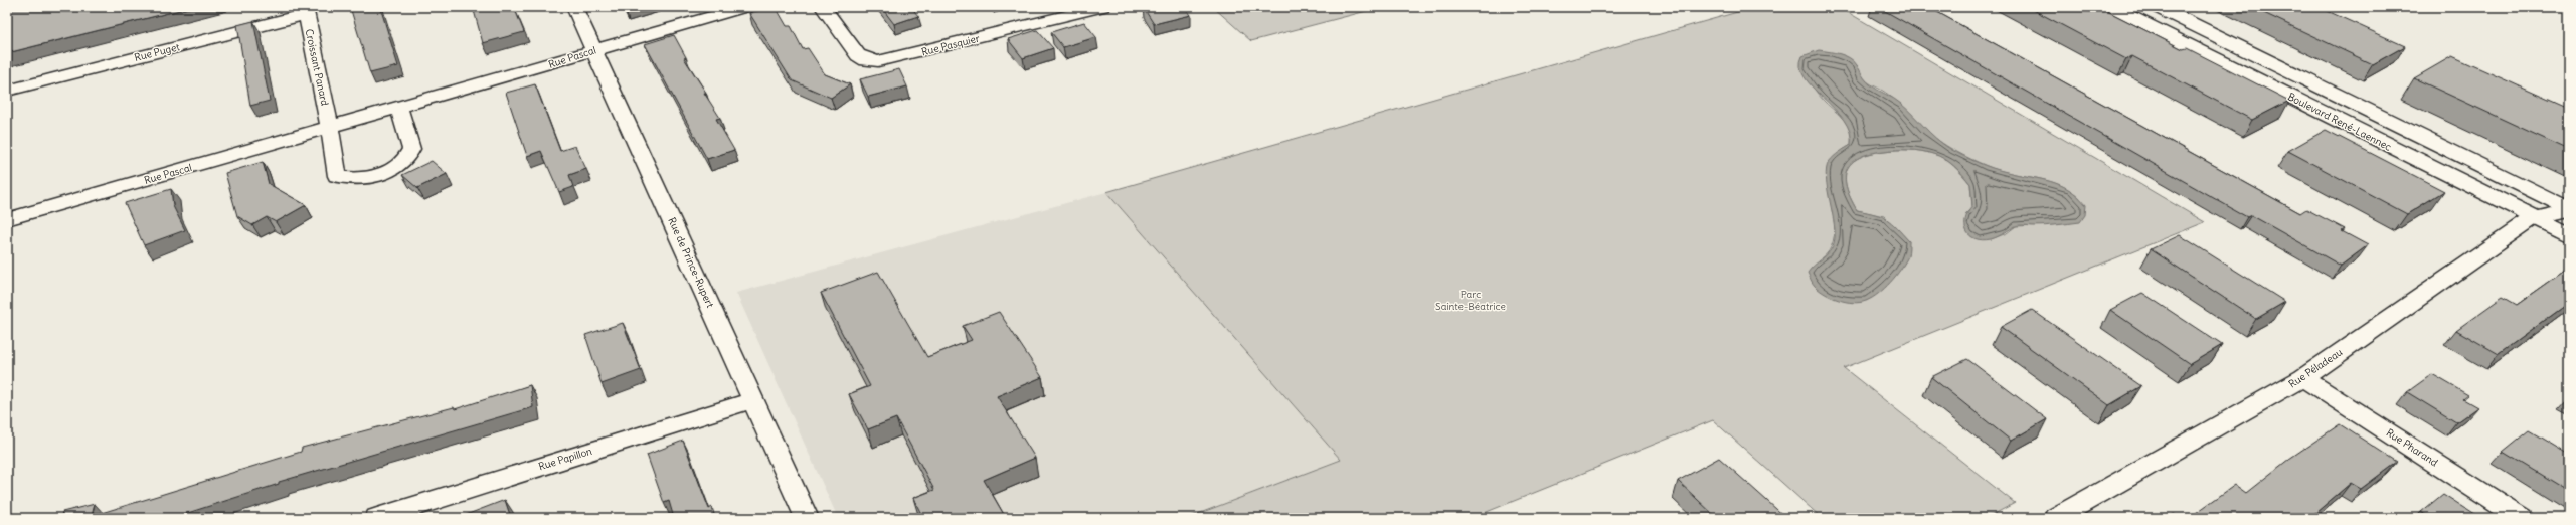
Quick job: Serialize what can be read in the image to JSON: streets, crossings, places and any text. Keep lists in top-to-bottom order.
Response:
{
  "streets": {
    "street": [
      "Rue Pasquier",
      "Rue Puget",
      "Rue Pascal",
      "Croissant Panard",
      "Boulevard René-Laennec",
      "Rue de Prince-Rupert",
      "Rue Péladeau",
      "Rue Pharand",
      "Rue Papillon"
    ]
  },
  "crossings": [
    ["Rue Puget", "Croissant Panard"],
    ["Rue Pascal", "Croissant Panard"],
    ["Rue Pascal", "Rue de Prince-Rupert"],
    ["Boulevard René-Laennec", "Rue Péladeau"],
    ["Rue de Prince-Rupert", "Rue Papillon"],
    ["Rue Péladeau", "Rue Pharand"]
  ],
  "parks": ["Parc Sainte-Béatrice"]
}
